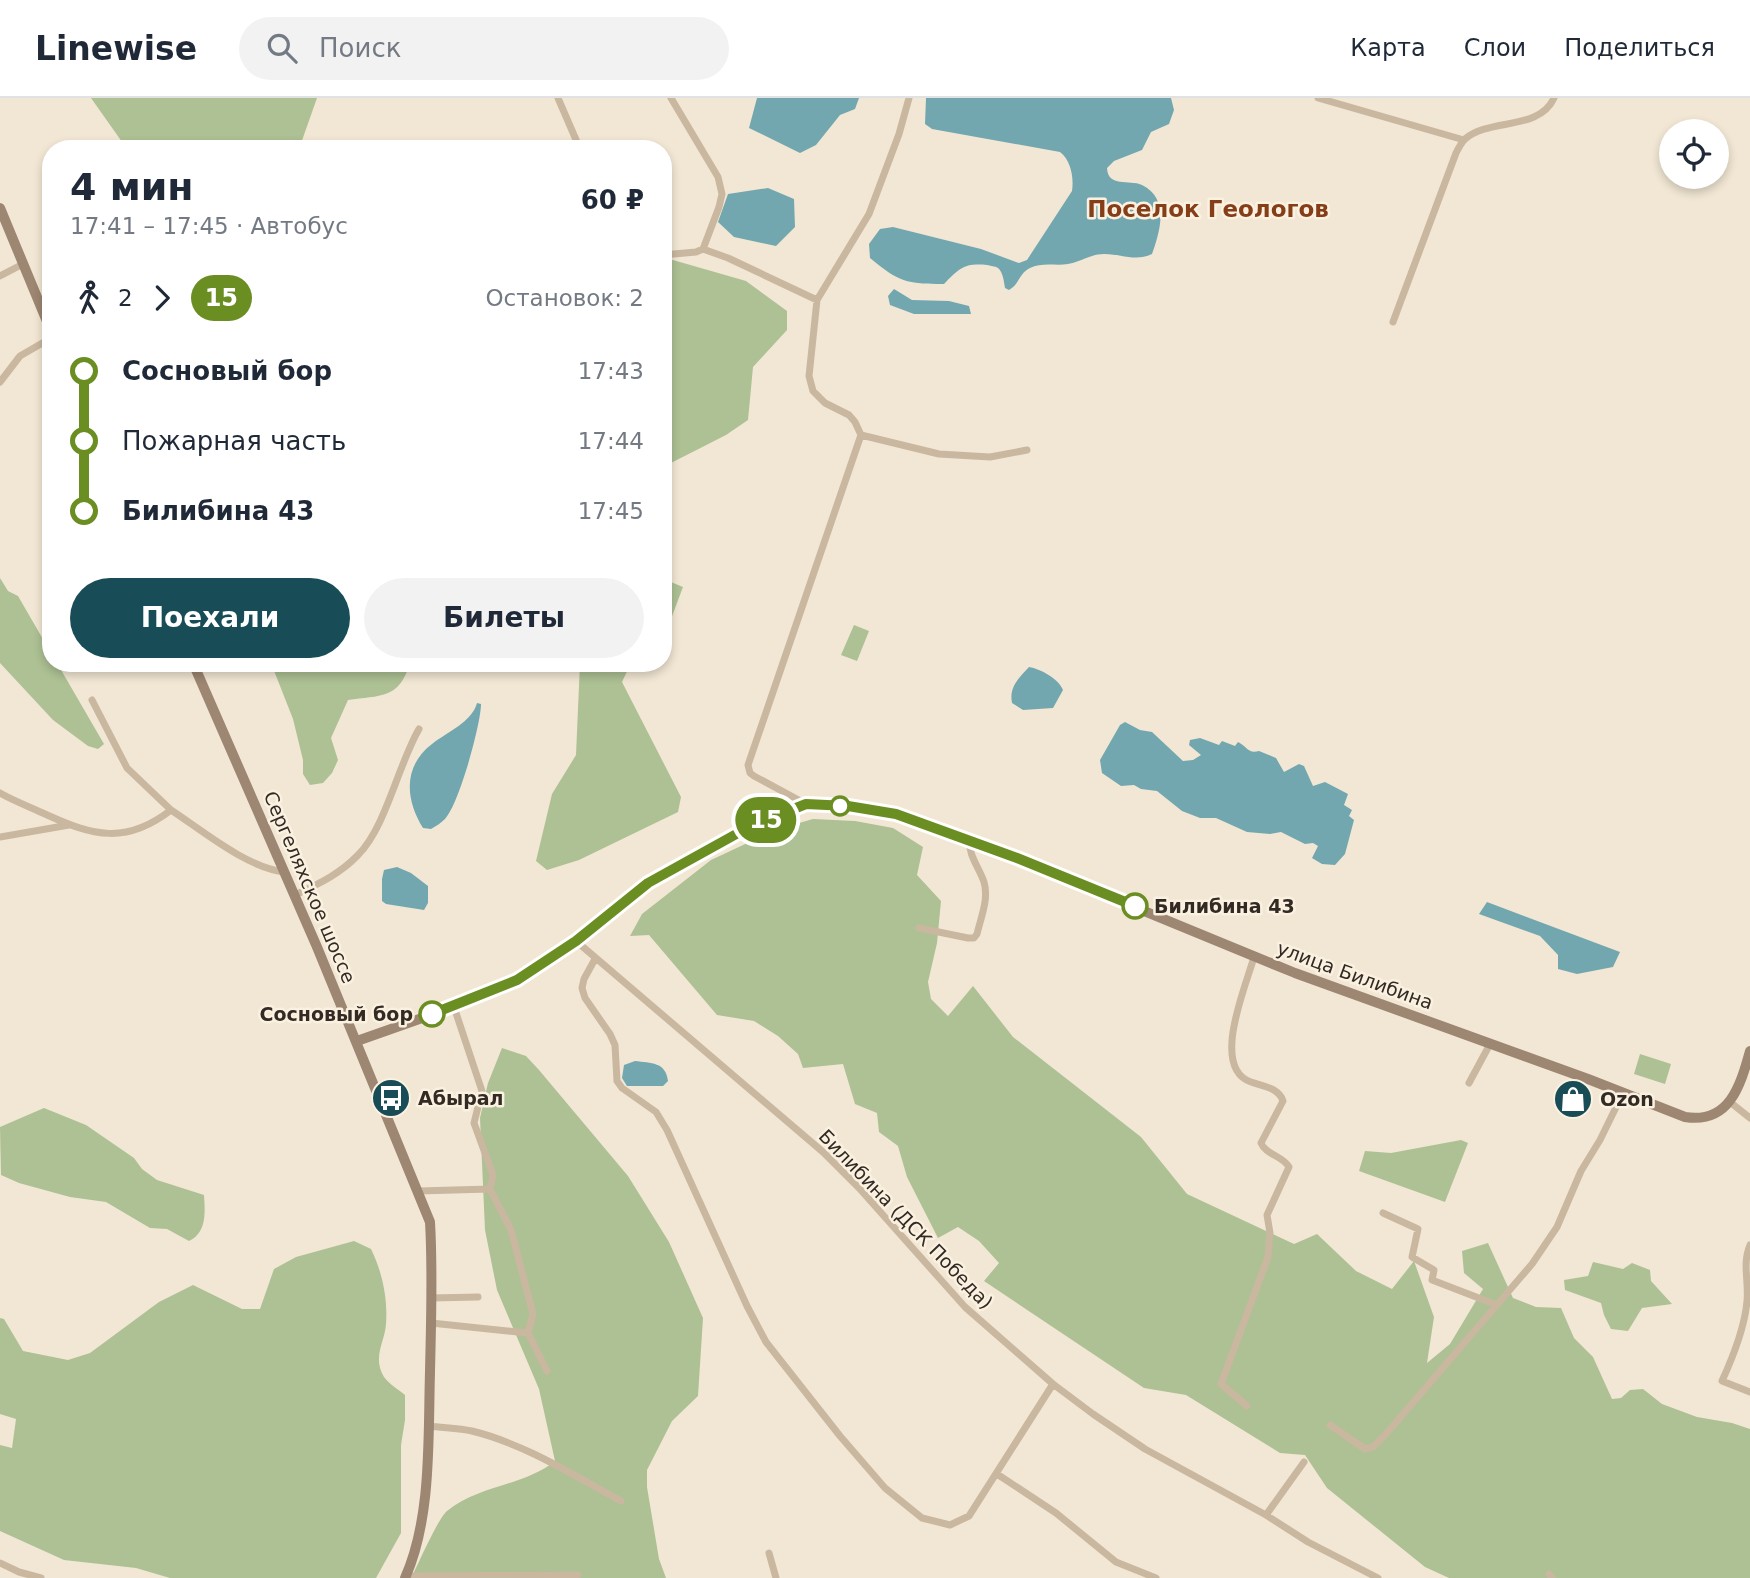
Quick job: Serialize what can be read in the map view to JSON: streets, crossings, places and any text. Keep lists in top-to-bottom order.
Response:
{
  "streets": {
    "main road": ["Сергеляхское шоссе", "улица Билибина"],
    "street": ["Билибина (ДСК Победа)"]
  },
  "crossings": [
    ["Сергеляхское шоссе", "улица Билибина"],
    ["улица Билибина", "Билибина (ДСК Победа)"]
  ],
  "districts": ["Поселок Геологов"],
  "places": {
    "other": ["Билибина 43", "Сосновый бор"],
    "bus stop": ["Абырал"],
    "shop": ["Ozon"]
  },
  "lines": ["bus line 15"],
  "page": {
    "header": "Linewise",
    "search": "Поиск",
    "nav": ["Карта", "Слои", "Поделиться"],
    "on_map": "15",
    "heading": ["4 мин", "17:41 – 17:45 · Автобус", "60 ₽"],
    "legs": ["2", "15", "Остановок: 2"],
    "list": [
      {
        "name": "Сосновый бор",
        "value": "17:43"
      },
      {
        "name": "Пожарная часть",
        "value": "17:44"
      },
      {
        "name": "Билибина 43",
        "value": "17:45"
      }
    ],
    "buttons": ["Поехали", "Билеты"]
  }
}
